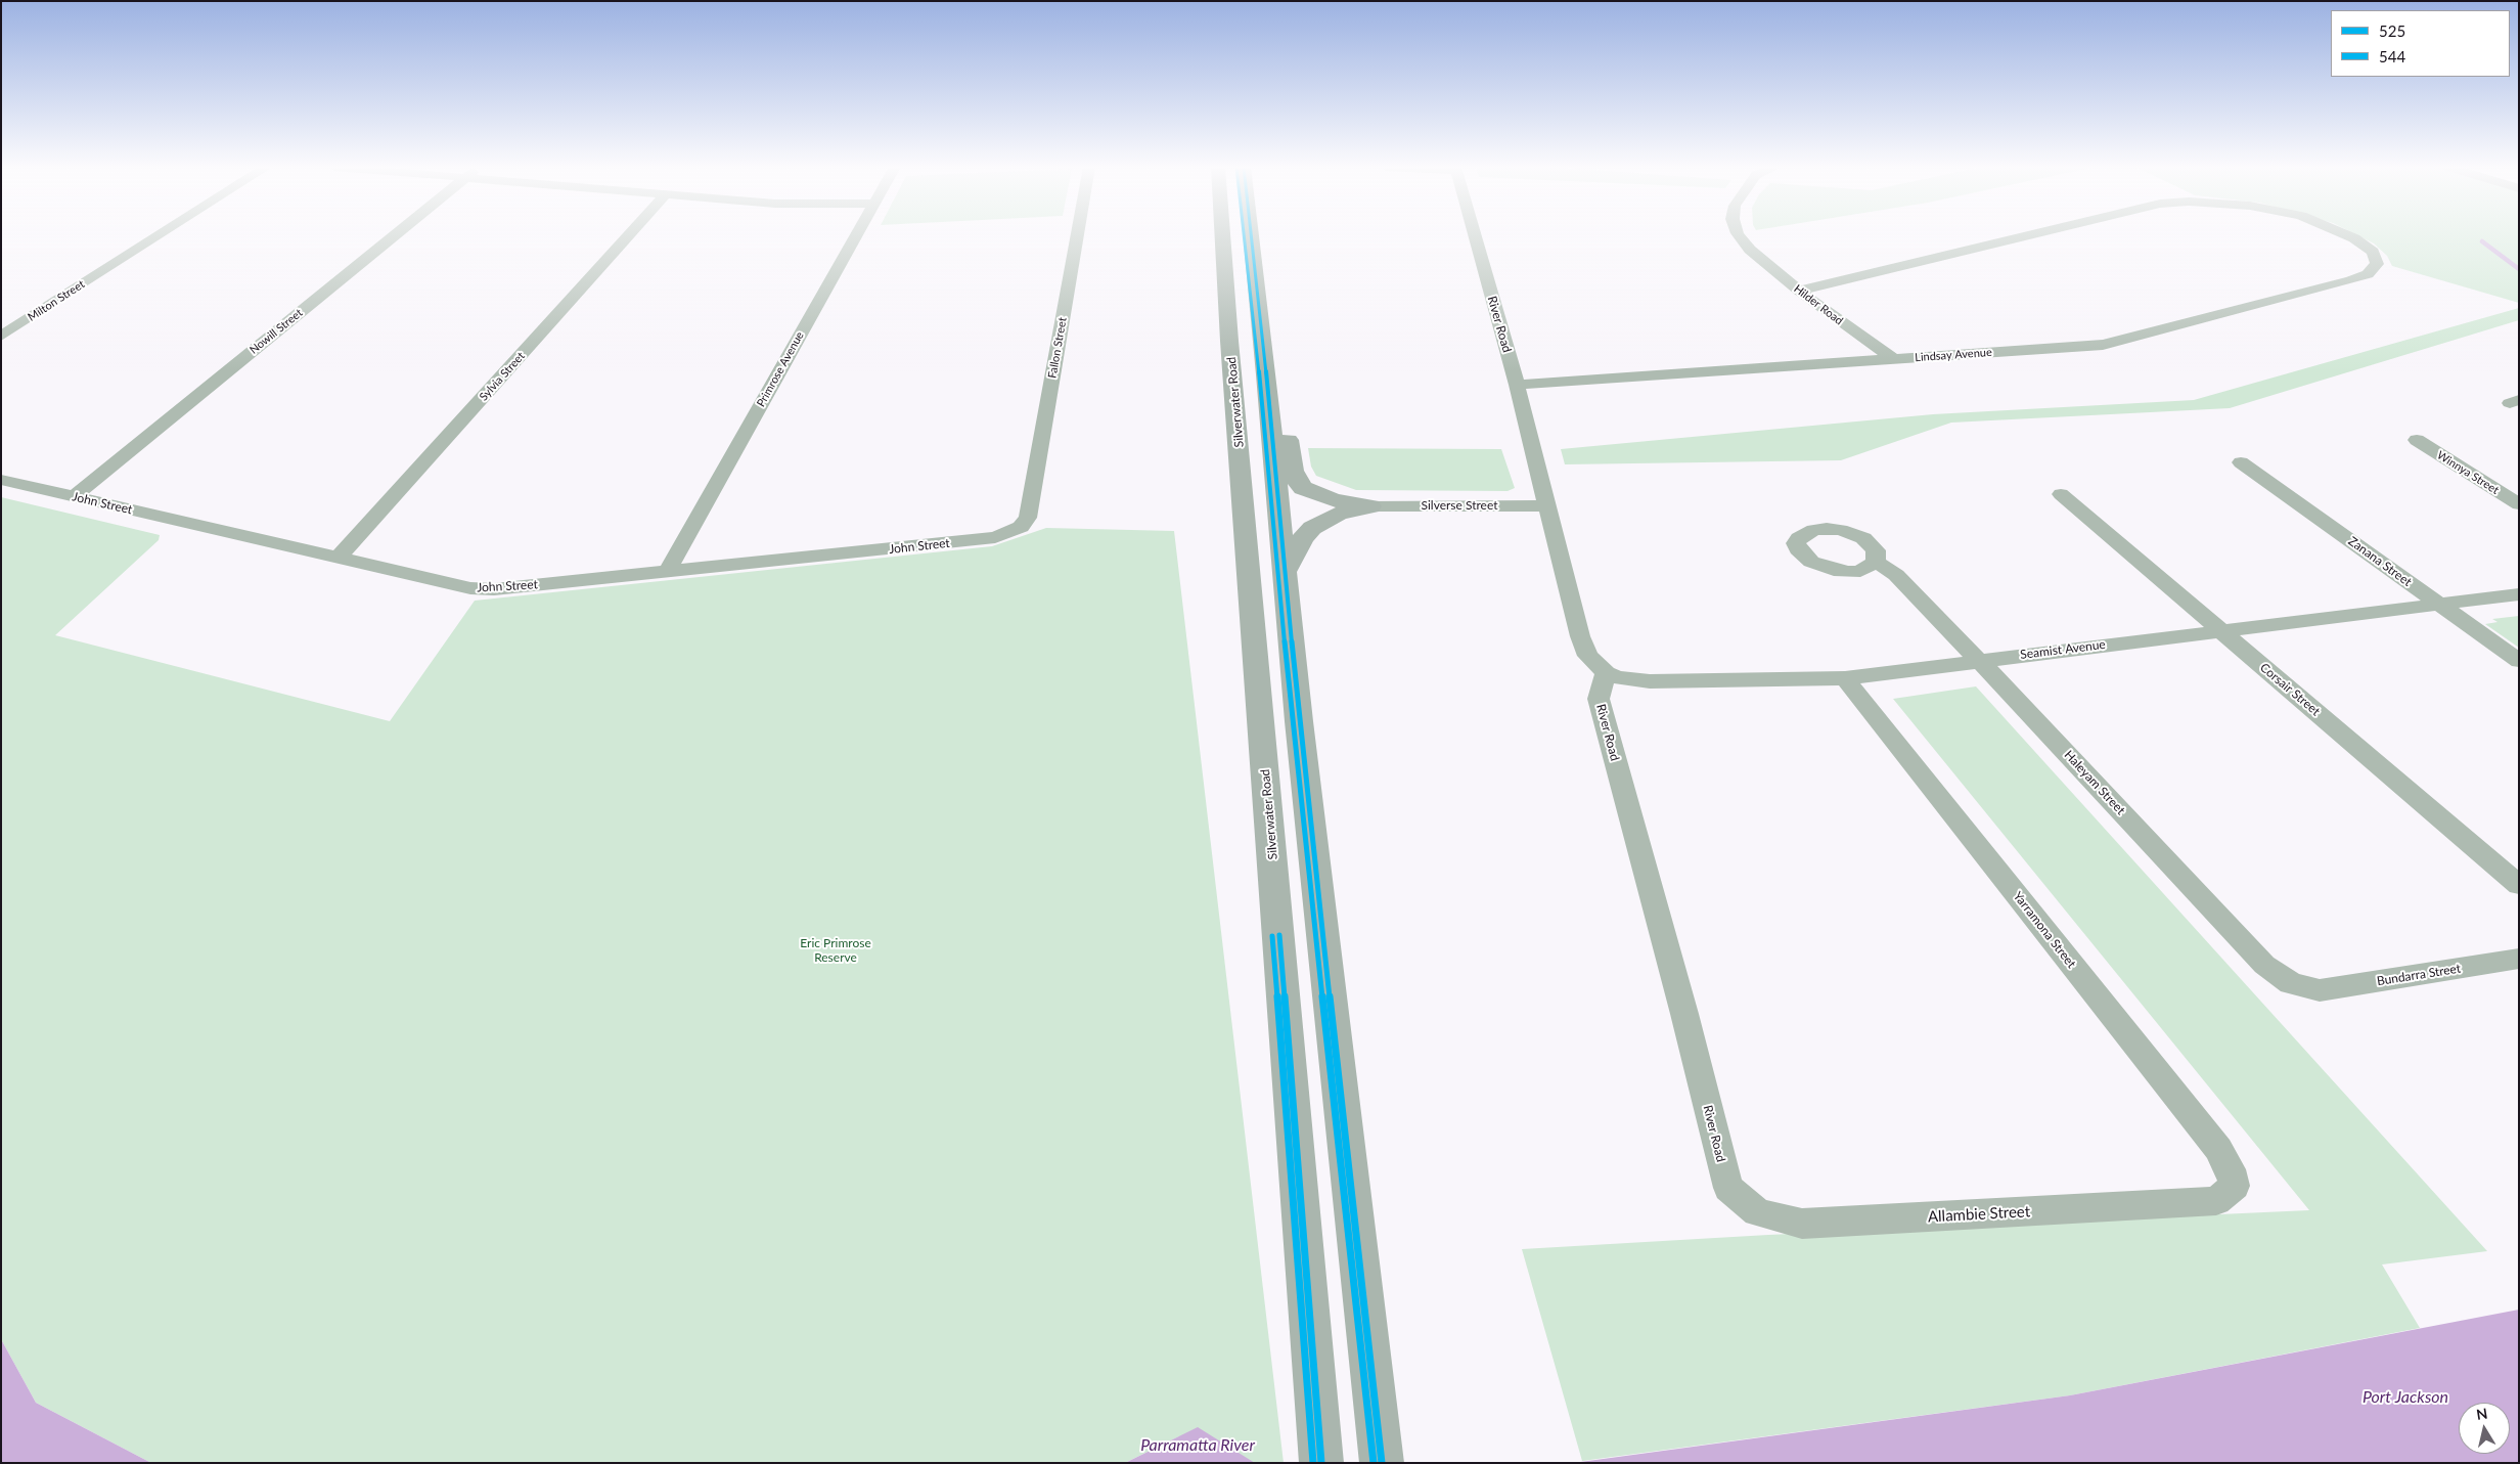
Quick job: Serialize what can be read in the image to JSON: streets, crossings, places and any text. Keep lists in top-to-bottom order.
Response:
{
  "streets": {
    "highway": ["Silverwater Road"],
    "street": [
      "Milton Street",
      "Hilder Road",
      "River Road",
      "Nowill Street",
      "Fallon Street",
      "Lindsay Avenue",
      "Primrose Avenue",
      "Sylvia Street",
      "Winnya Street",
      "John Street",
      "Silverse Street",
      "Zanana Street",
      "Seamist Avenue",
      "Corsair Street",
      "Haleyam Street",
      "Yarramona Street",
      "Bundarra Street",
      "Allambie Street"
    ]
  },
  "crossings": [
    ["Hilder Road", "Lindsay Avenue"],
    ["River Road", "Lindsay Avenue"],
    ["River Road", "Silverse Street"],
    ["River Road", "Seamist Avenue"],
    ["River Road", "Allambie Street"],
    ["Nowill Street", "John Street"],
    ["Fallon Street", "John Street"],
    ["Primrose Avenue", "John Street"],
    ["Sylvia Street", "John Street"],
    ["Zanana Street", "Seamist Avenue"],
    ["Seamist Avenue", "Corsair Street"],
    ["Seamist Avenue", "Haleyam Street"],
    ["Seamist Avenue", "Yarramona Street"],
    ["Haleyam Street", "Bundarra Street"],
    ["Yarramona Street", "Allambie Street"]
  ],
  "water": ["Port Jackson", "Parramatta River"],
  "parks": ["Eric Primrose Reserve"],
  "lines": ["transit line 525", "transit line 544"],
  "legend": ["525", "544"],
  "north": "top"
}
